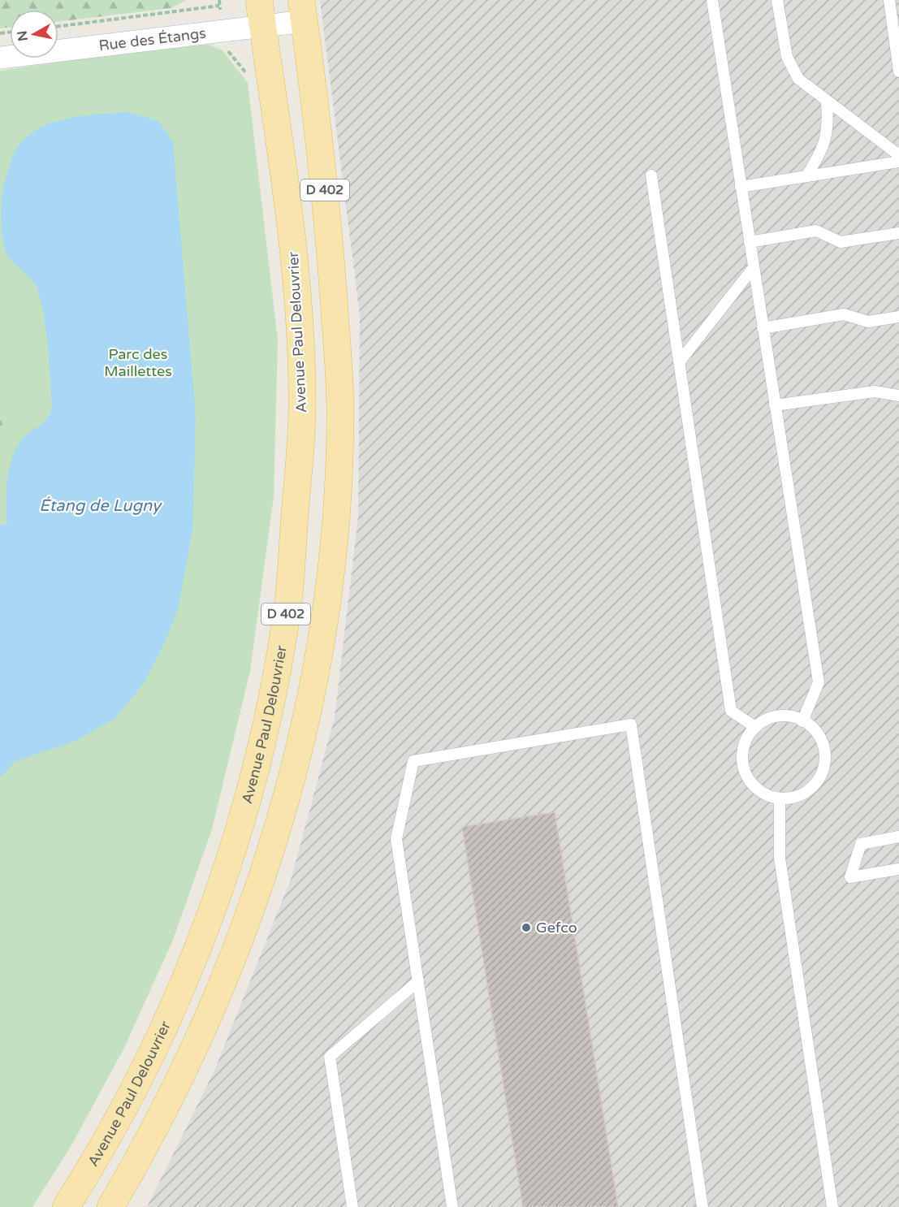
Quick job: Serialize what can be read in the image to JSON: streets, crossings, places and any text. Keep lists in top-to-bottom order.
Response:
{
  "streets": {
    "main road": ["D 402", "Avenue Paul Delouvrier"],
    "street": ["Rue des Étangs"]
  },
  "crossings": [
    ["Rue des Étangs", "D 402"],
    ["Rue des Étangs", "Avenue Paul Delouvrier"]
  ],
  "water": ["Étang de Lugny"],
  "parks": ["Parc des Maillettes"],
  "places": ["Gefco"],
  "north": "left"
}
